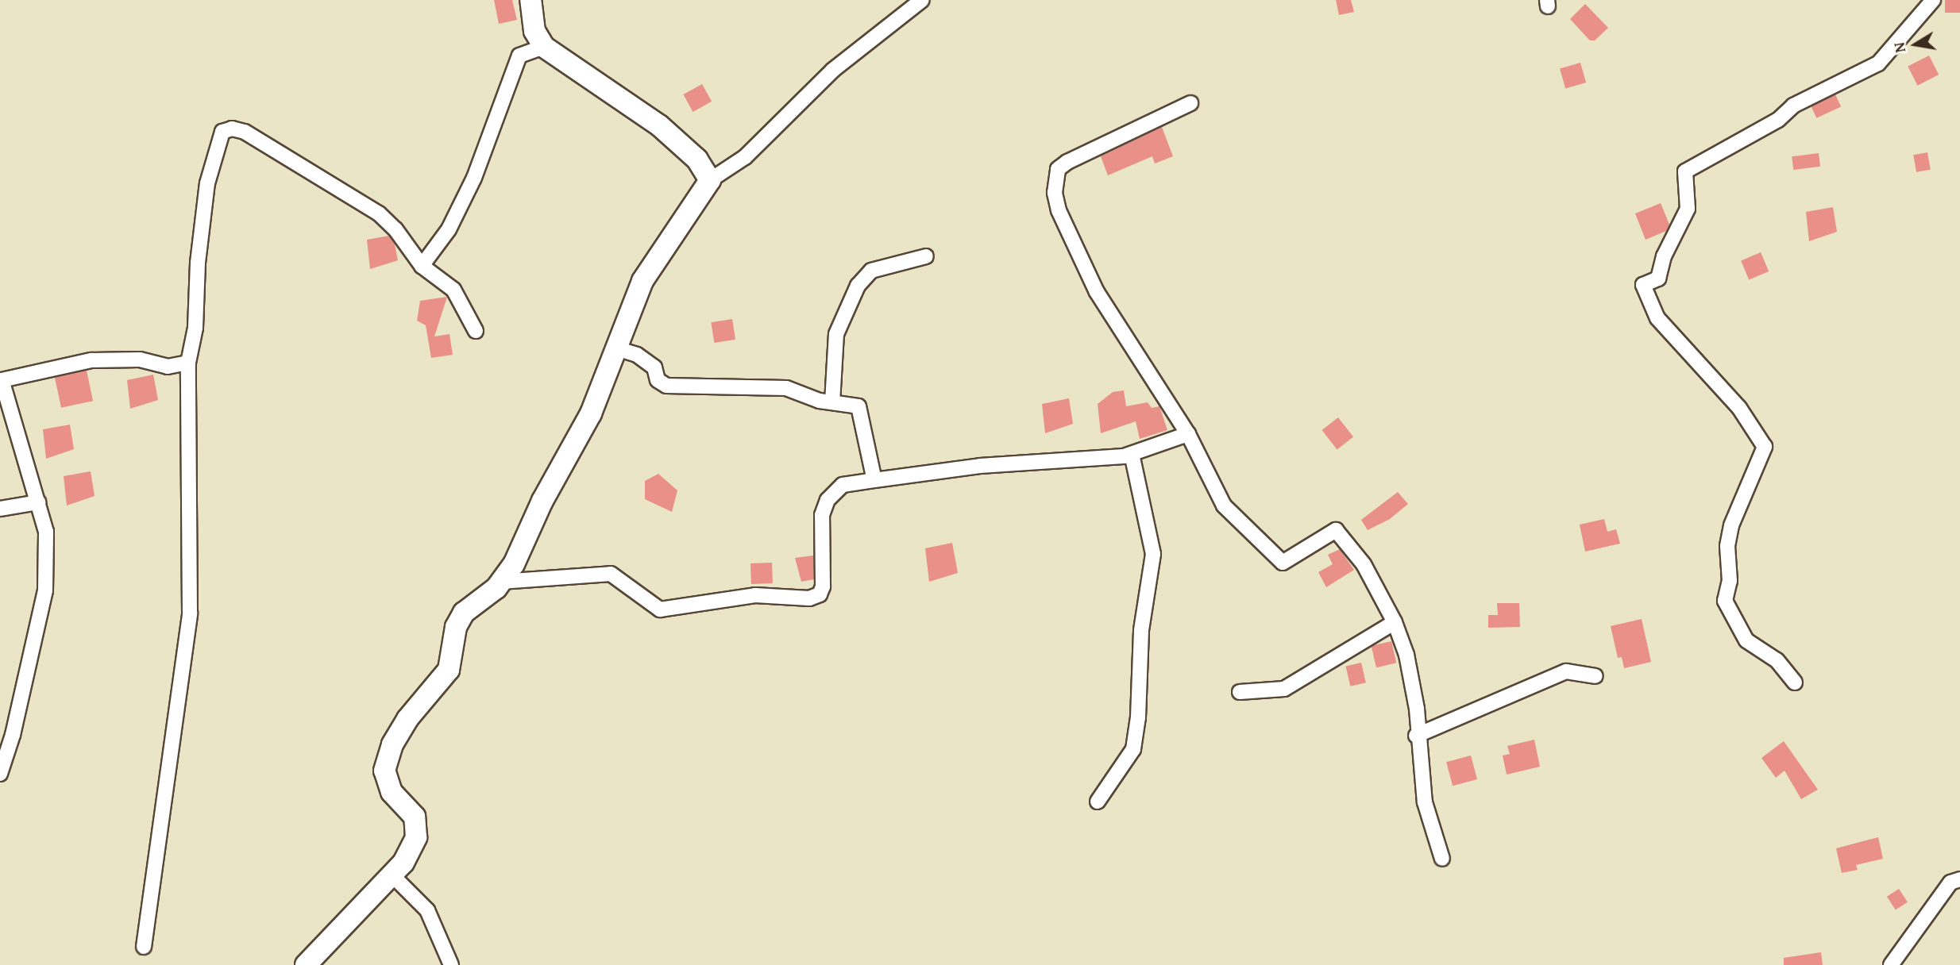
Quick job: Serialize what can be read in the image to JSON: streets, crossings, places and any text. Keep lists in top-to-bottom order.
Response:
{
  "north": "left"
}
